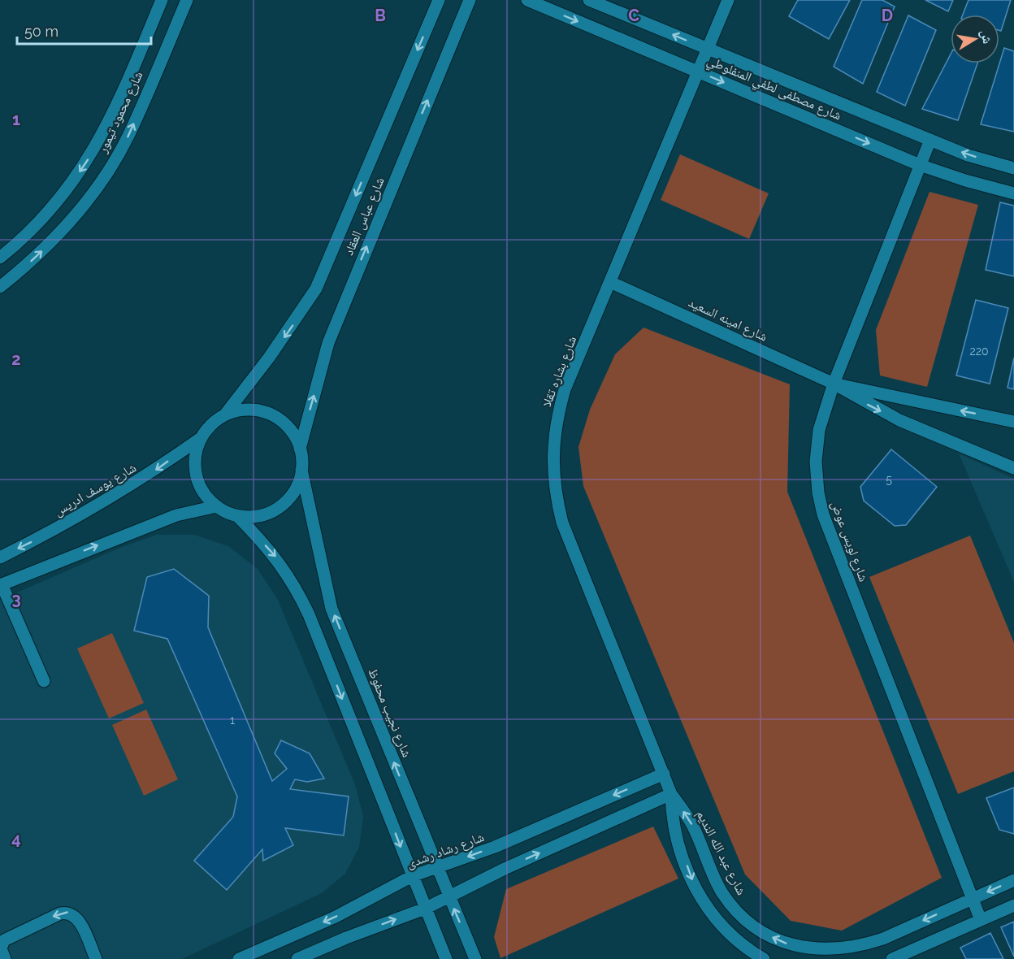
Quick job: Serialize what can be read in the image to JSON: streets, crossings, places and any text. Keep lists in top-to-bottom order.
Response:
{
  "streets": {
    "street": [
      "شارع مصطفى لطفي المنفلوطي",
      "شارع محمود تيمور",
      "شارع عباس العقاد",
      "شارع امينه السعيد",
      "شارع بشاره تقلا",
      "شارع يوسف ادريس",
      "شارع لويس عوض",
      "شارع نجيب محفوظ",
      "شارع رشاد رشدى",
      "شارع عبد الله النديم"
    ]
  },
  "crossings": [
    ["شارع مصطفى لطفي المنفلوطي", "شارع بشاره تقلا"],
    ["شارع مصطفى لطفي المنفلوطي", "شارع لويس عوض"],
    ["شارع عباس العقاد", "شارع يوسف ادريس"],
    ["شارع عباس العقاد", "شارع نجيب محفوظ"],
    ["شارع امينه السعيد", "شارع بشاره تقلا"],
    ["شارع امينه السعيد", "شارع لويس عوض"],
    ["شارع بشاره تقلا", "شارع رشاد رشدى"],
    ["شارع بشاره تقلا", "شارع عبد الله النديم"],
    ["شارع يوسف ادريس", "شارع نجيب محفوظ"],
    ["شارع لويس عوض", "شارع عبد الله النديم"],
    ["شارع نجيب محفوظ", "شارع رشاد رشدى"]
  ],
  "one_way": ["شارع عبد الله النديم"],
  "house_numbers": ["220", "5", "1"],
  "scale_bar": "50 m",
  "north": "right",
  "grid": {
    "columns": ["B", "C", "D"],
    "rows": [
      "1",
      "2",
      "3",
      "4"
    ]
  }
}
